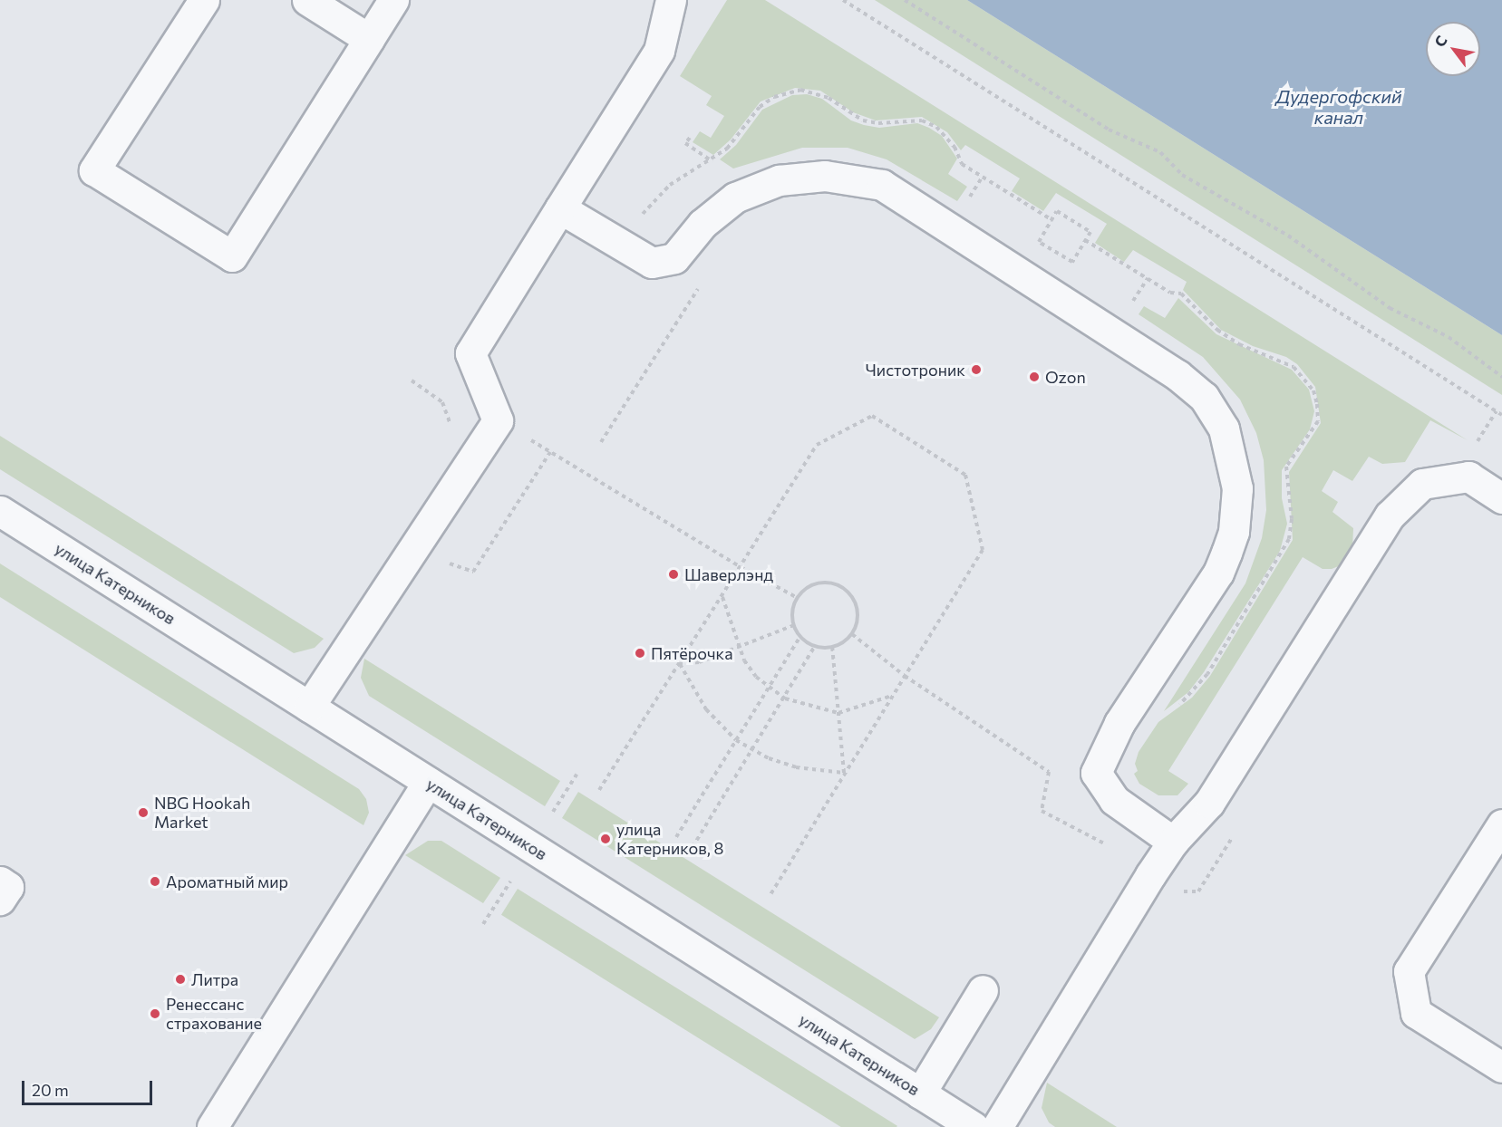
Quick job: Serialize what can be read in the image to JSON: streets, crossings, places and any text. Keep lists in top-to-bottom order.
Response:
{
  "streets": {
    "street": ["улица Катерников"]
  },
  "water": ["Дудергофский канал"],
  "places": [
    "Чистотроник",
    "Ozon",
    "Шаверлэнд",
    "Пятёрочка",
    "NBG Hookah Market",
    "улица Катерников, 8",
    "Ароматный мир",
    "Литра",
    "Ренессанс страхование"
  ],
  "scale_bar": "20 m",
  "north": "top left"
}
